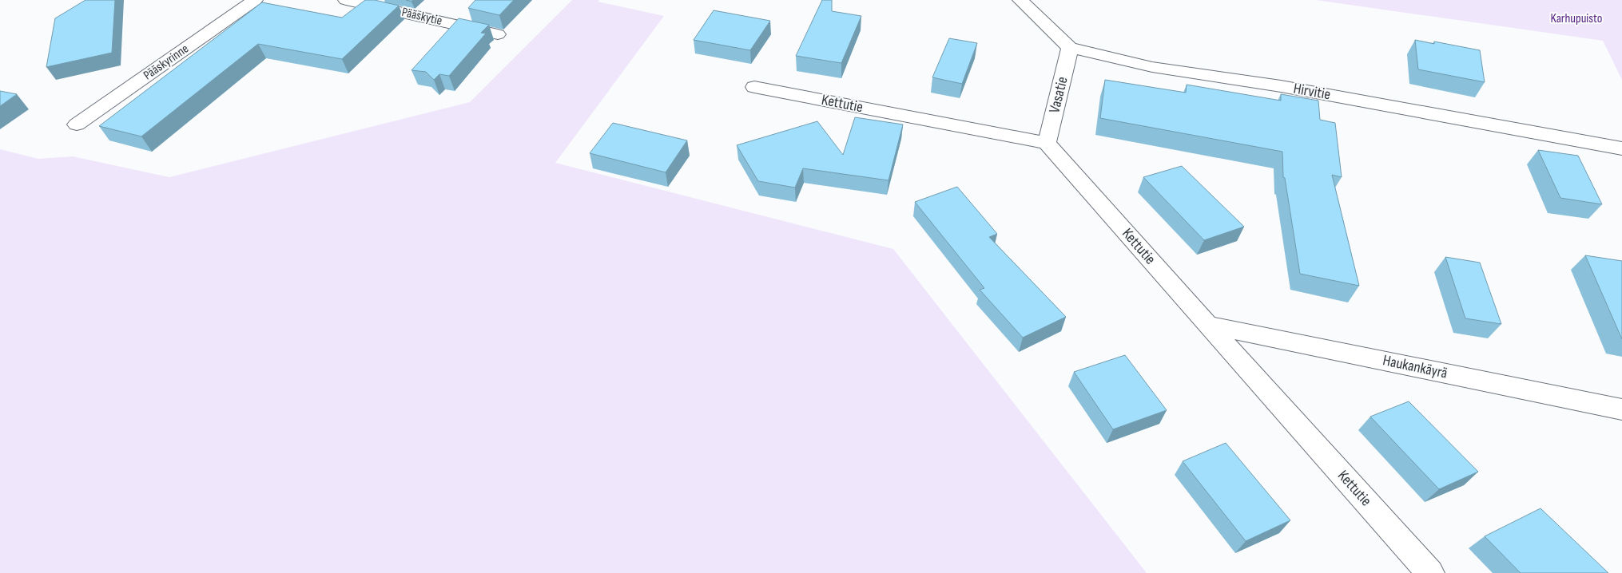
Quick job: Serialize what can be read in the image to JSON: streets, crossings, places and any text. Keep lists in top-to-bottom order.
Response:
{
  "streets": {
    "street": [
      "Pääskytie",
      "Pääskyrinne",
      "Hirvitie",
      "Vasatie",
      "Kettutie",
      "Haukankäyrä"
    ]
  },
  "crossings": [
    ["Hirvitie", "Vasatie"],
    ["Vasatie", "Kettutie"],
    ["Kettutie", "Haukankäyrä"]
  ],
  "parks": ["Karhupuisto"]
}
